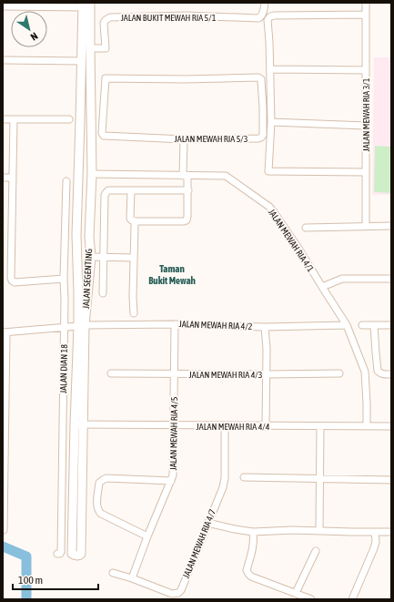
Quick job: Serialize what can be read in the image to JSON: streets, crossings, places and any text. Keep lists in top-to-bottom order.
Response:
{
  "streets": {
    "street": [
      "JALAN BUKIT MEWAH RIA 5/1",
      "JALAN MEWAH RIA 3/1",
      "JALAN MEWAH RIA 5/3",
      "JALAN MEWAH RIA 4/1",
      "JALAN SEGENTING",
      "JALAN MEWAH RIA 4/2",
      "JALAN DIAN 18",
      "JALAN MEWAH RIA 4/3",
      "JALAN MEWAH RIA 4/4",
      "JALAN MEWAH RIA 4/5",
      "JALAN MEWAH RIA 4/7"
    ]
  },
  "crossings": [
    ["JALAN BUKIT MEWAH RIA 5/1", "JALAN SEGENTING"],
    ["JALAN MEWAH RIA 4/1", "JALAN SEGENTING"],
    ["JALAN MEWAH RIA 4/1", "JALAN MEWAH RIA 4/2"],
    ["JALAN MEWAH RIA 4/1", "JALAN MEWAH RIA 4/4"],
    ["JALAN SEGENTING", "JALAN MEWAH RIA 4/2"],
    ["JALAN SEGENTING", "JALAN MEWAH RIA 4/4"],
    ["JALAN MEWAH RIA 4/2", "JALAN DIAN 18"],
    ["JALAN MEWAH RIA 4/2", "JALAN MEWAH RIA 4/5"],
    ["JALAN MEWAH RIA 4/3", "JALAN MEWAH RIA 4/5"],
    ["JALAN MEWAH RIA 4/4", "JALAN MEWAH RIA 4/5"],
    ["JALAN MEWAH RIA 4/4", "JALAN MEWAH RIA 4/7"],
    ["JALAN MEWAH RIA 4/5", "JALAN MEWAH RIA 4/7"]
  ],
  "districts": ["Taman Bukit Mewah"],
  "scale_bar": "100 m",
  "north": "bottom right"
}
